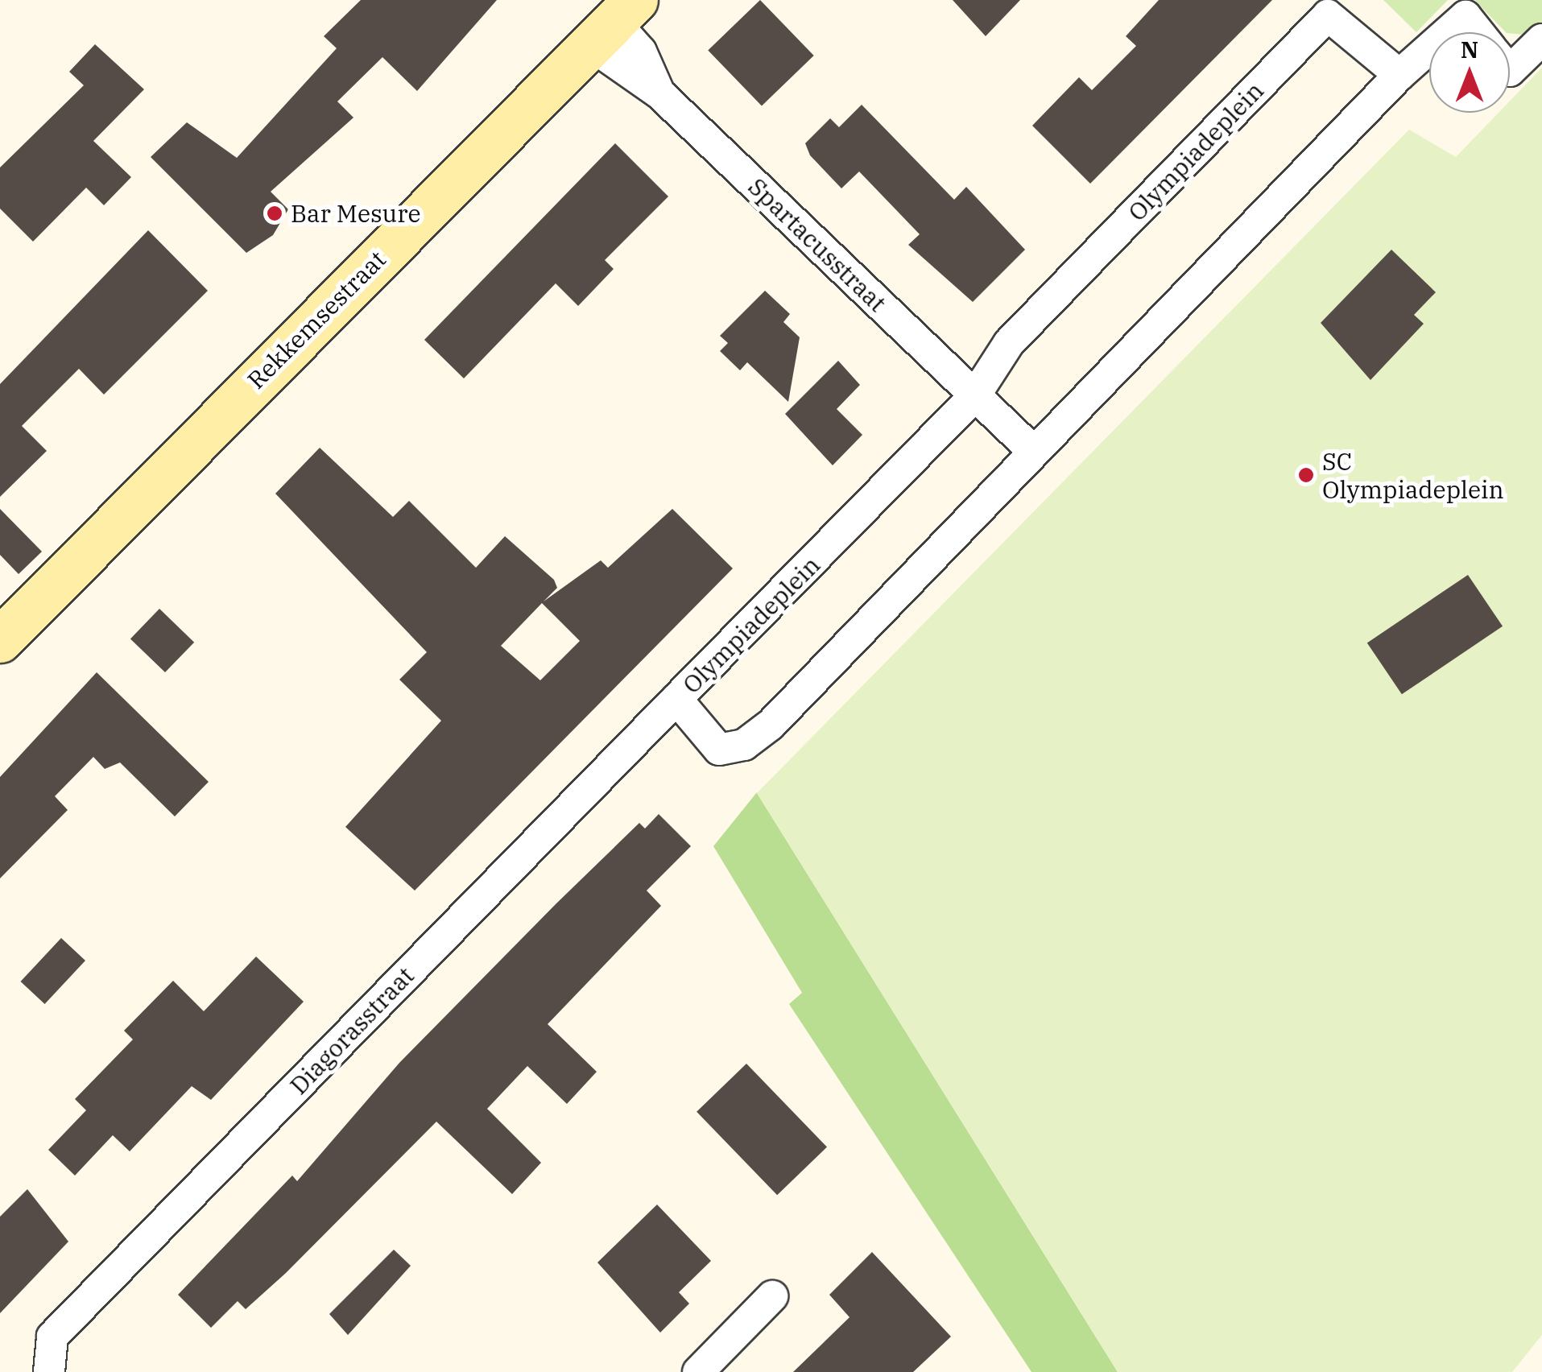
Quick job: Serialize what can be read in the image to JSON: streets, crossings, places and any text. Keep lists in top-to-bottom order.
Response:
{
  "streets": {
    "street": [
      "Olympiadeplein",
      "Spartacusstraat",
      "Rekkemsestraat",
      "Diagorasstraat"
    ]
  },
  "crossings": [
    ["Olympiadeplein", "Spartacusstraat"],
    ["Olympiadeplein", "Diagorasstraat"],
    ["Spartacusstraat", "Rekkemsestraat"]
  ],
  "places": ["Bar Mesure", "SC Olympiadeplein"],
  "north": "top"
}
